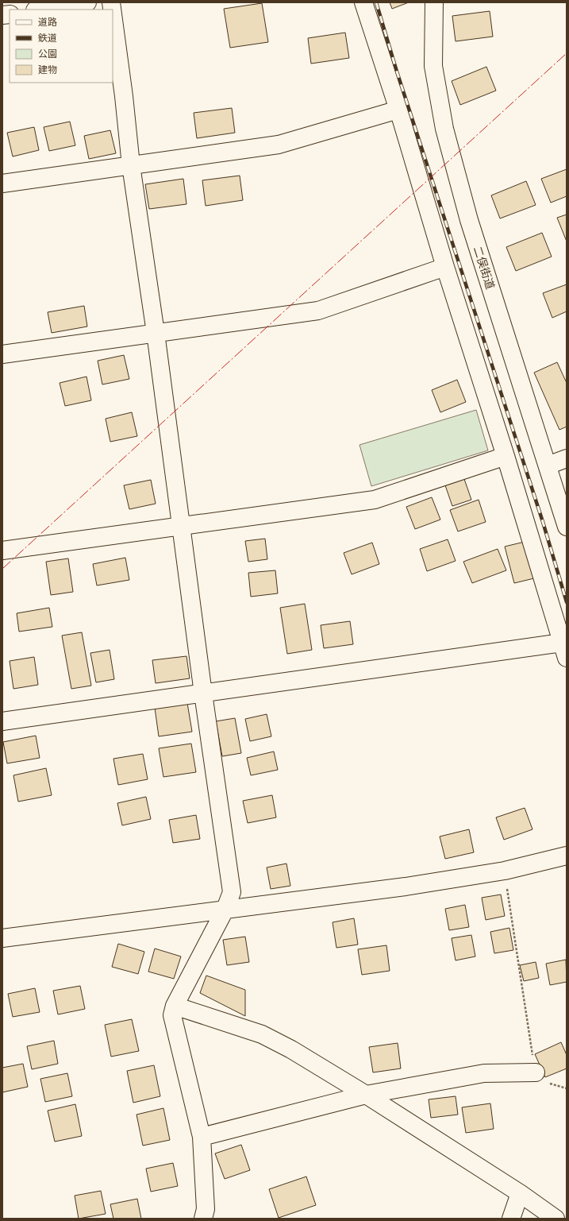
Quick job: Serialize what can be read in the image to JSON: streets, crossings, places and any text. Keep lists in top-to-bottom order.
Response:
{
  "streets": {
    "street": ["二俣街道"]
  },
  "legend": [
    "道路",
    "鉄道",
    "公園",
    "建物"
  ]
}
